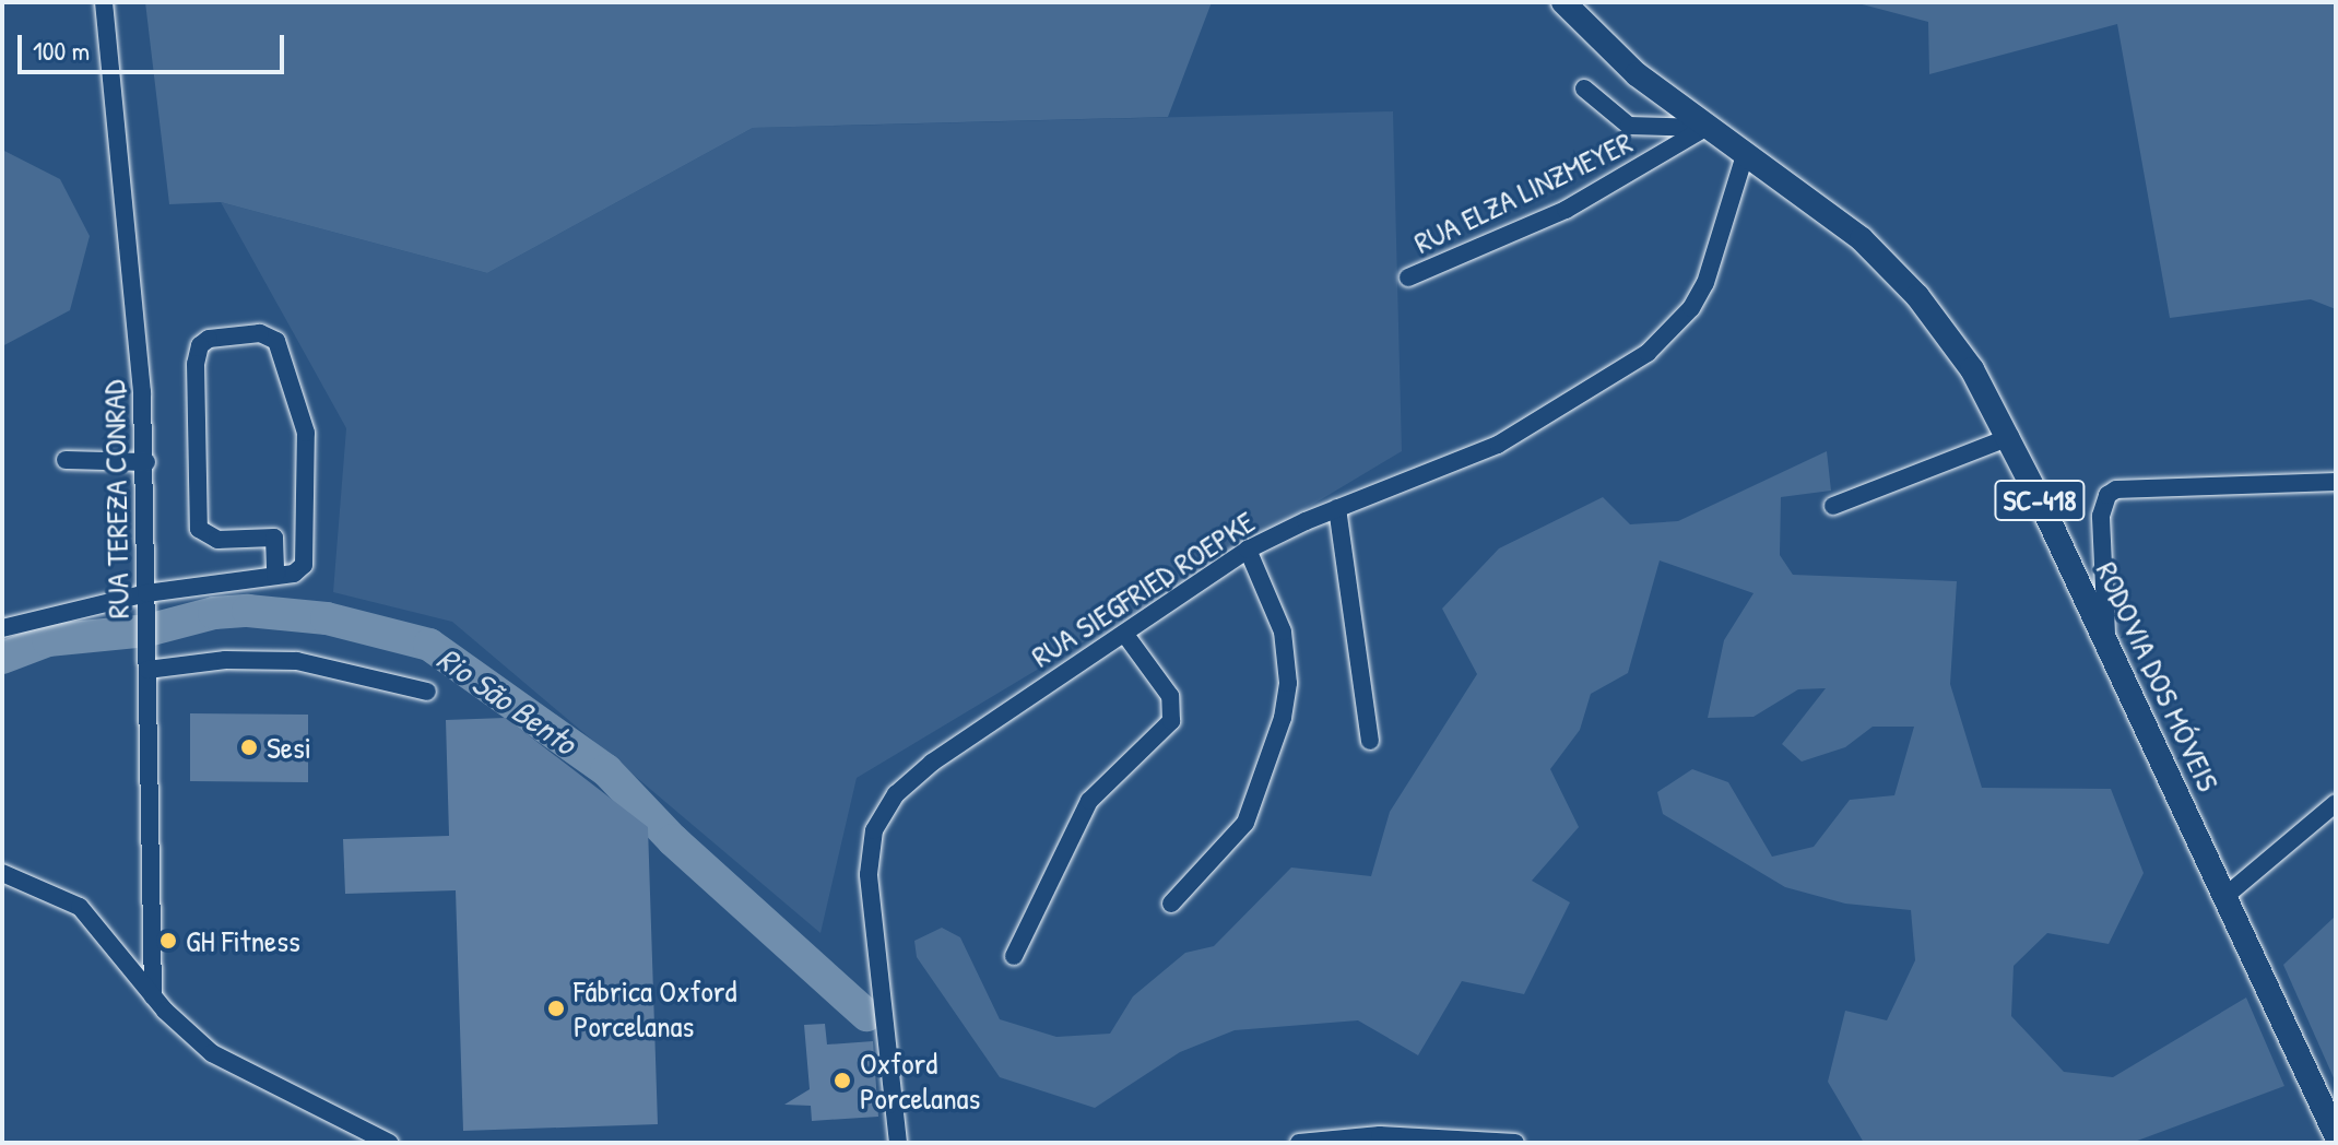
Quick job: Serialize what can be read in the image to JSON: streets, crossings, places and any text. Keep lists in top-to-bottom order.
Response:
{
  "streets": {
    "main road": ["SC-418", "RODOVIA DOS MÓVEIS"],
    "street": ["RUA ELZA LINZMEYER", "RUA TEREZA CONRAD", "RUA SIEGFRIED ROEPKE"]
  },
  "crossings": [
    ["RUA ELZA LINZMEYER", "RODOVIA DOS MÓVEIS"],
    ["RUA SIEGFRIED ROEPKE", "RODOVIA DOS MÓVEIS"]
  ],
  "water": ["Rio São Bento"],
  "places": [
    "Sesi",
    "GH Fitness",
    "Fábrica Oxford Porcelanas",
    "Oxford Porcelanas"
  ],
  "scale_bar": "100 m"
}
